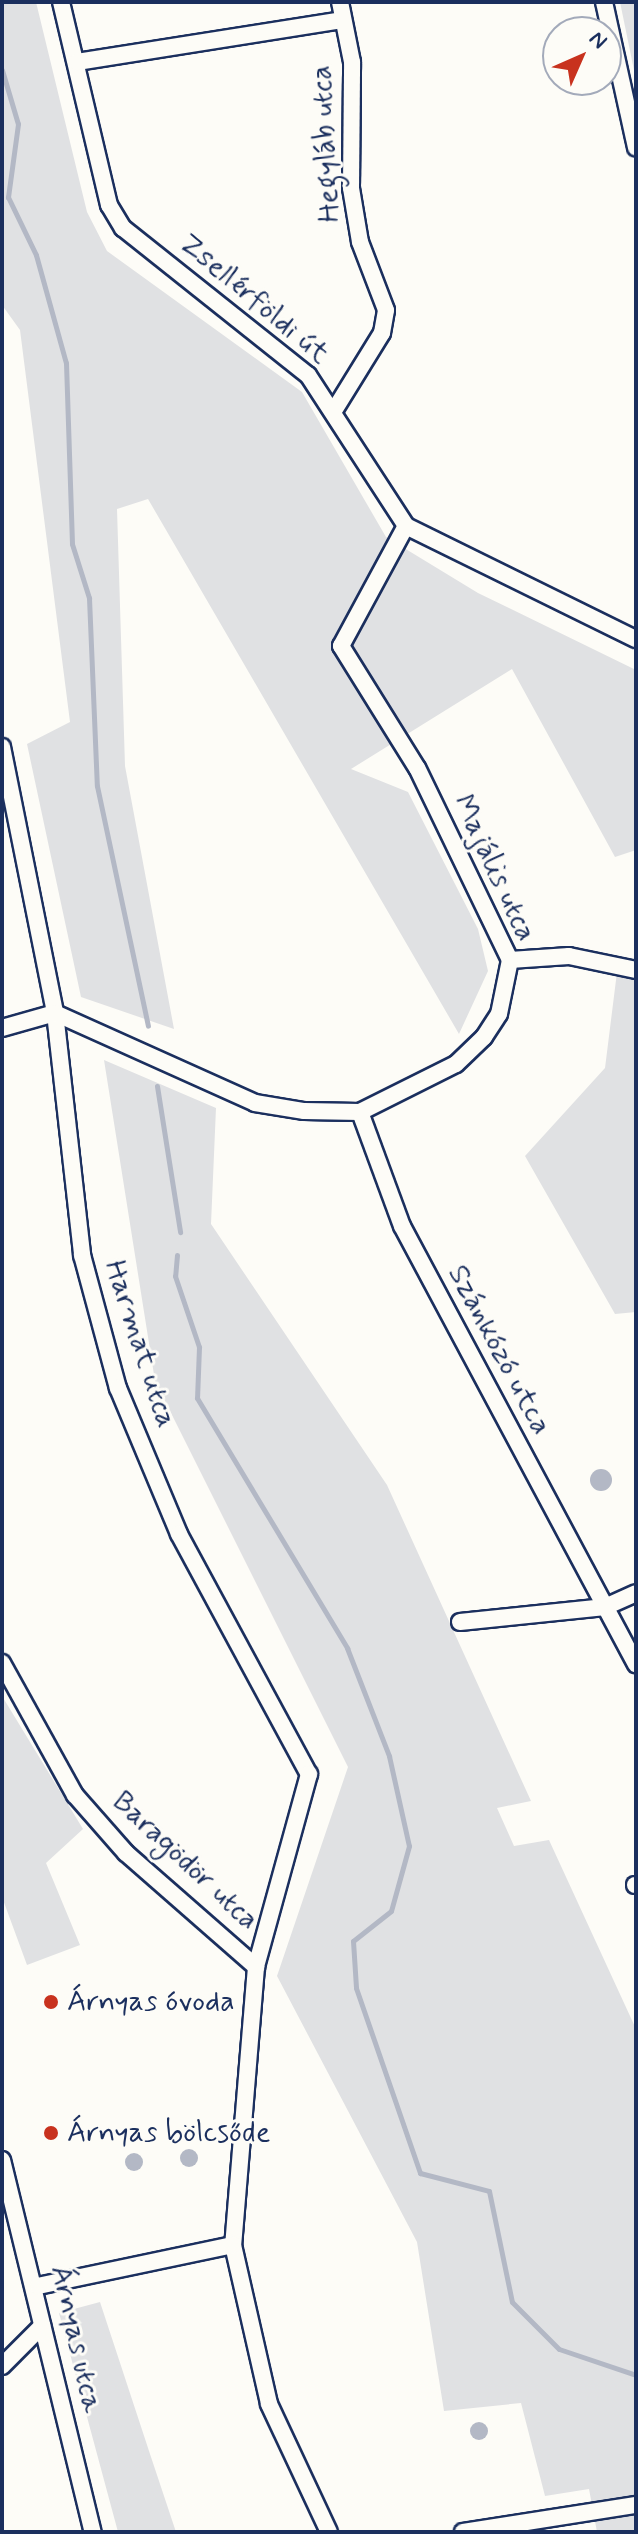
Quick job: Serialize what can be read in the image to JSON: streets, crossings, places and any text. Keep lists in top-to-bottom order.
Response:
{
  "streets": {
    "street": [
      "Hegyláb utca",
      "Zsellérföldi út",
      "Majális utca",
      "Harmat utca",
      "Szánkózó utca",
      "Baragödör utca",
      "Árnyas utca"
    ]
  },
  "crossings": [
    ["Hegyláb utca", "Zsellérföldi út"],
    ["Zsellérföldi út", "Majális utca"],
    ["Majális utca", "Szánkózó utca"],
    ["Harmat utca", "Baragödör utca"]
  ],
  "places": ["Árnyas óvoda", "Árnyas bölcsőde"],
  "north": "top right"
}
